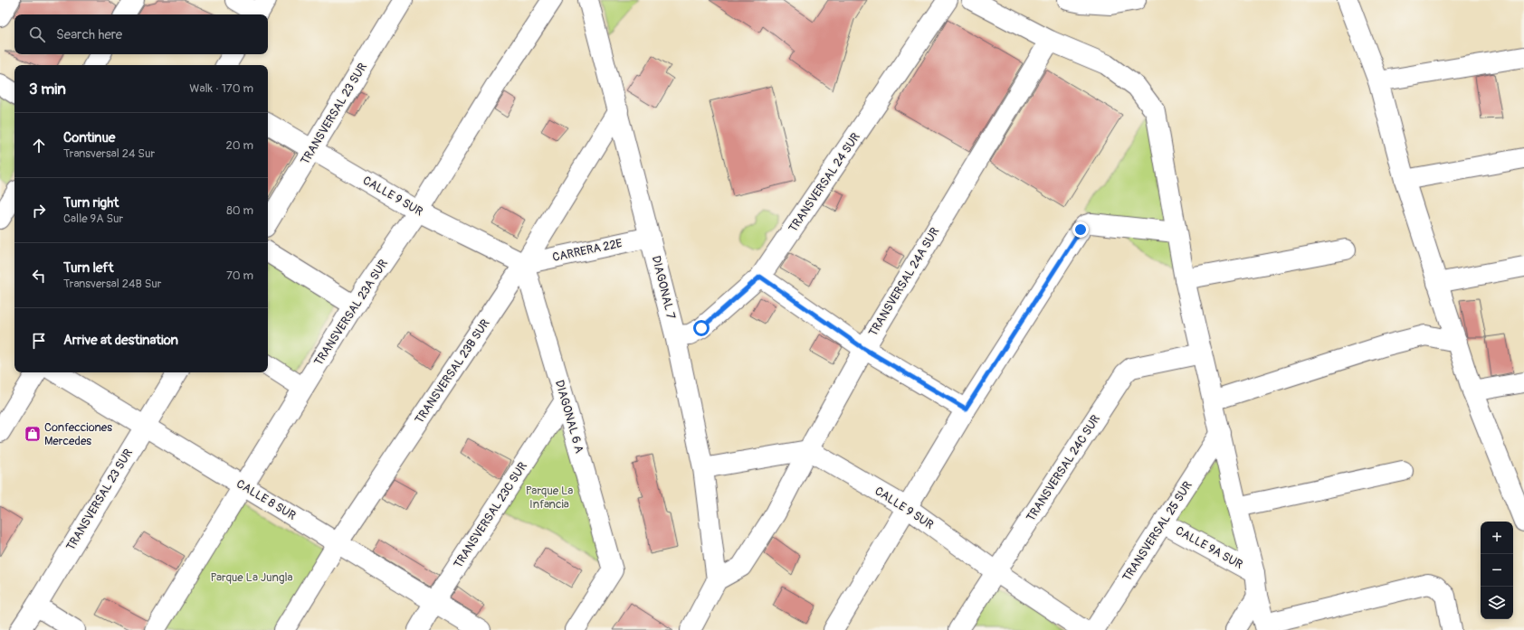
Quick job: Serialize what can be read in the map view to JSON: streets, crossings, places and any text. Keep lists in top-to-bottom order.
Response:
{
  "streets": {
    "street": [
      "TRANSVERSAL 23 SUR",
      "TRANSVERSAL 24 SUR",
      "CALLE 9 SUR",
      "CARRERA 22E",
      "TRANSVERSAL 24A SUR",
      "DIAGONAL 7",
      "TRANSVERSAL 23A SUR",
      "TRANSVERSAL 23B SUR",
      "DIAGONAL 6 A",
      "TRANSVERSAL 24C SUR",
      "CALLE 8 SUR",
      "TRANSVERSAL 23C SUR",
      "TRANSVERSAL 25 SUR",
      "CALLE 9A SUR"
    ]
  },
  "crossings": [
    ["TRANSVERSAL 23 SUR", "CALLE 9 SUR"],
    ["TRANSVERSAL 23 SUR", "CALLE 8 SUR"],
    ["TRANSVERSAL 24 SUR", "DIAGONAL 7"],
    ["CALLE 9 SUR", "CARRERA 22E"],
    ["CALLE 9 SUR", "TRANSVERSAL 24A SUR"],
    ["CALLE 9 SUR", "TRANSVERSAL 23A SUR"],
    ["CALLE 9 SUR", "TRANSVERSAL 23B SUR"],
    ["CALLE 9 SUR", "DIAGONAL 6 A"],
    ["CALLE 9 SUR", "TRANSVERSAL 24C SUR"],
    ["CARRERA 22E", "DIAGONAL 7"],
    ["CARRERA 22E", "TRANSVERSAL 23B SUR"],
    ["CARRERA 22E", "DIAGONAL 6 A"],
    ["TRANSVERSAL 24A SUR", "DIAGONAL 7"],
    ["DIAGONAL 7", "TRANSVERSAL 23B SUR"],
    ["TRANSVERSAL 23A SUR", "CALLE 8 SUR"],
    ["TRANSVERSAL 23B SUR", "DIAGONAL 6 A"],
    ["TRANSVERSAL 23B SUR", "CALLE 8 SUR"],
    ["DIAGONAL 6 A", "TRANSVERSAL 23C SUR"],
    ["CALLE 8 SUR", "TRANSVERSAL 23C SUR"],
    ["TRANSVERSAL 25 SUR", "CALLE 9A SUR"]
  ],
  "parks": ["Parque La Infancia", "Parque La Jungla"],
  "places": {
    "shop": ["Confecciones Mercedes"]
  },
  "page": {
    "search": "Search here",
    "heading": ["3 min", "Walk · 170 m"],
    "list": [
      ["Continue", "Transversal 24 Sur", "20 m"],
      ["Turn right", "Calle 9A Sur", "80 m"],
      ["Turn left", "Transversal 24B Sur", "70 m"],
      "Arrive at destination"
    ],
    "map_buttons": ["+", "−"]
  }
}
